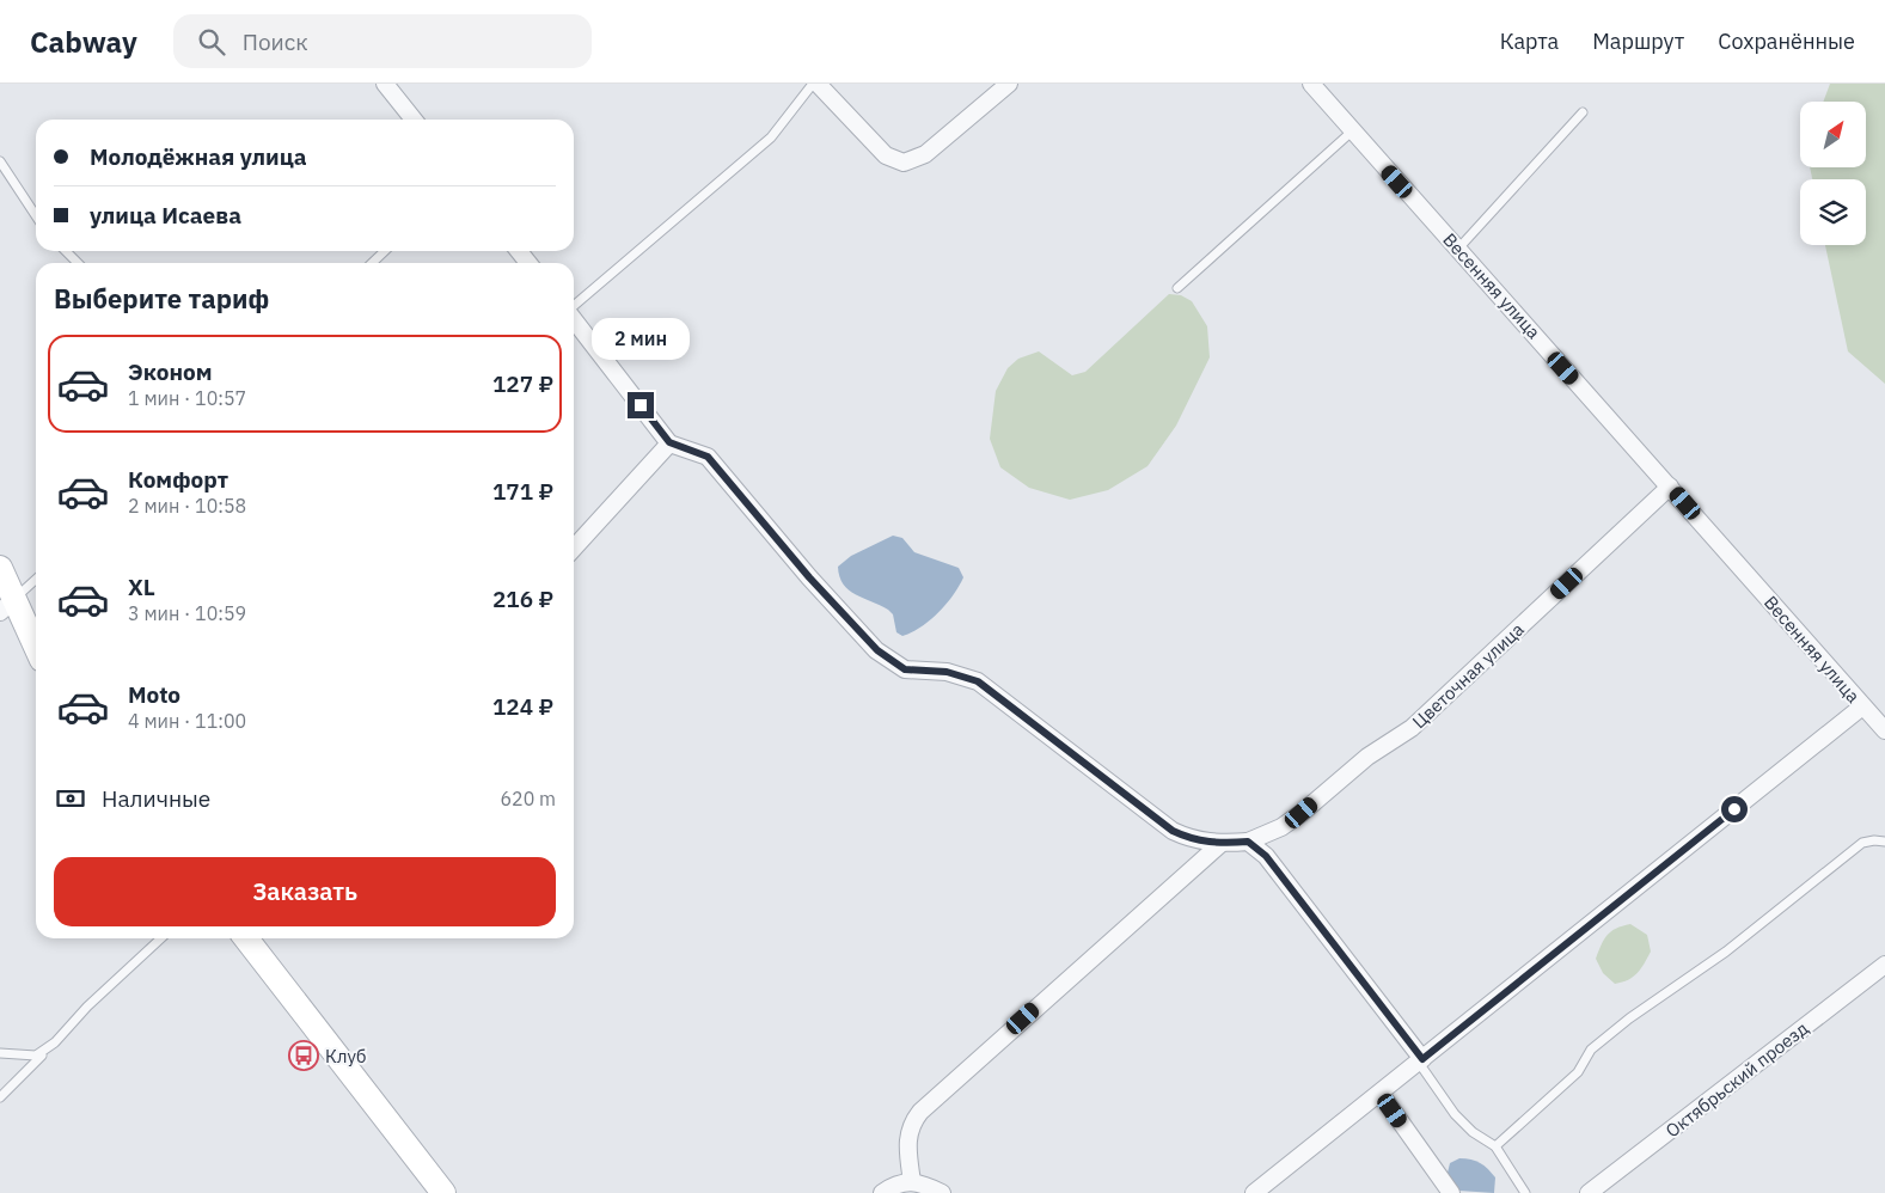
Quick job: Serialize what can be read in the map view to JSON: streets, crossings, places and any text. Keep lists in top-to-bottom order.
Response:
{
  "streets": {
    "street": ["Весенняя улица", "Цветочная улица", "Октябрьский проезд"]
  },
  "crossings": [
    ["Весенняя улица", "Цветочная улица"]
  ],
  "places": {
    "bus stop": ["Клуб"]
  },
  "north": "top right",
  "page": {
    "header": "Cabway",
    "search": "Поиск",
    "nav": ["Карта", "Маршрут", "Сохранённые"],
    "banner": ["Молодёжная улица", "улица Исаева"],
    "heading": "Выберите тариф",
    "bubble": "2 мин",
    "list": [
      {
        "name": "Эконом",
        "note": "1 мин · 10:57",
        "value": "127 ₽"
      },
      {
        "name": "Комфорт",
        "note": "2 мин · 10:58",
        "value": "171 ₽"
      },
      {
        "name": "XL",
        "note": "3 мин · 10:59",
        "value": "216 ₽"
      },
      {
        "name": "Moto",
        "note": "4 мин · 11:00",
        "value": "124 ₽"
      }
    ],
    "pay": ["Наличные", "620 m"],
    "buttons": "Заказать"
  }
}
